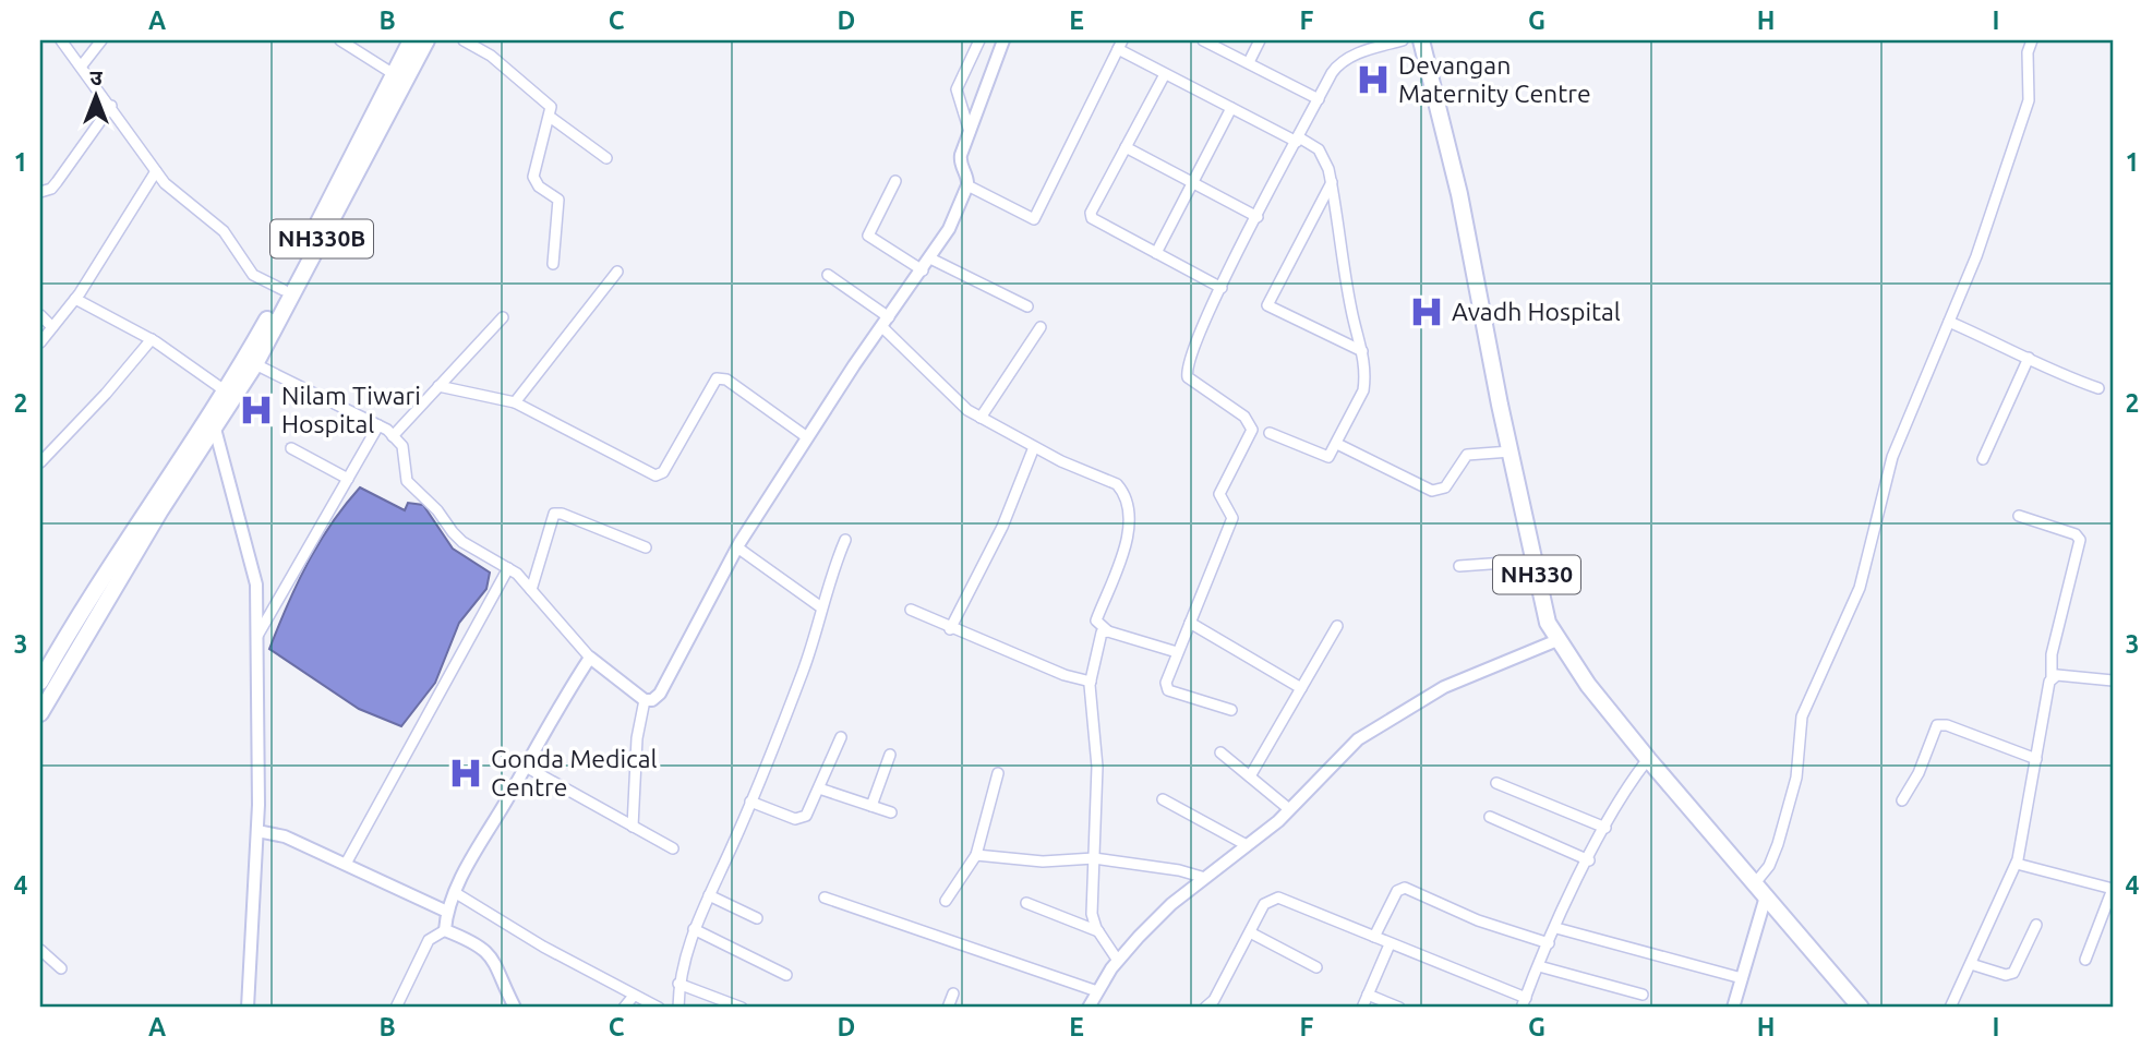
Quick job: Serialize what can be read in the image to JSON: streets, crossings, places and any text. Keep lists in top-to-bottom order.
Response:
{
  "streets": {
    "highway": ["NH330B", "NH330"]
  },
  "places": {
    "hospital": [
      "Devangan Maternity Centre",
      "Avadh Hospital",
      "Nilam Tiwari Hospital",
      "Gonda Medical Centre"
    ]
  },
  "north": "top",
  "grid": {
    "columns": [
      "A",
      "B",
      "C",
      "D",
      "E",
      "F",
      "G",
      "H",
      "I"
    ],
    "rows": [
      "1",
      "2",
      "3",
      "4"
    ]
  }
}
